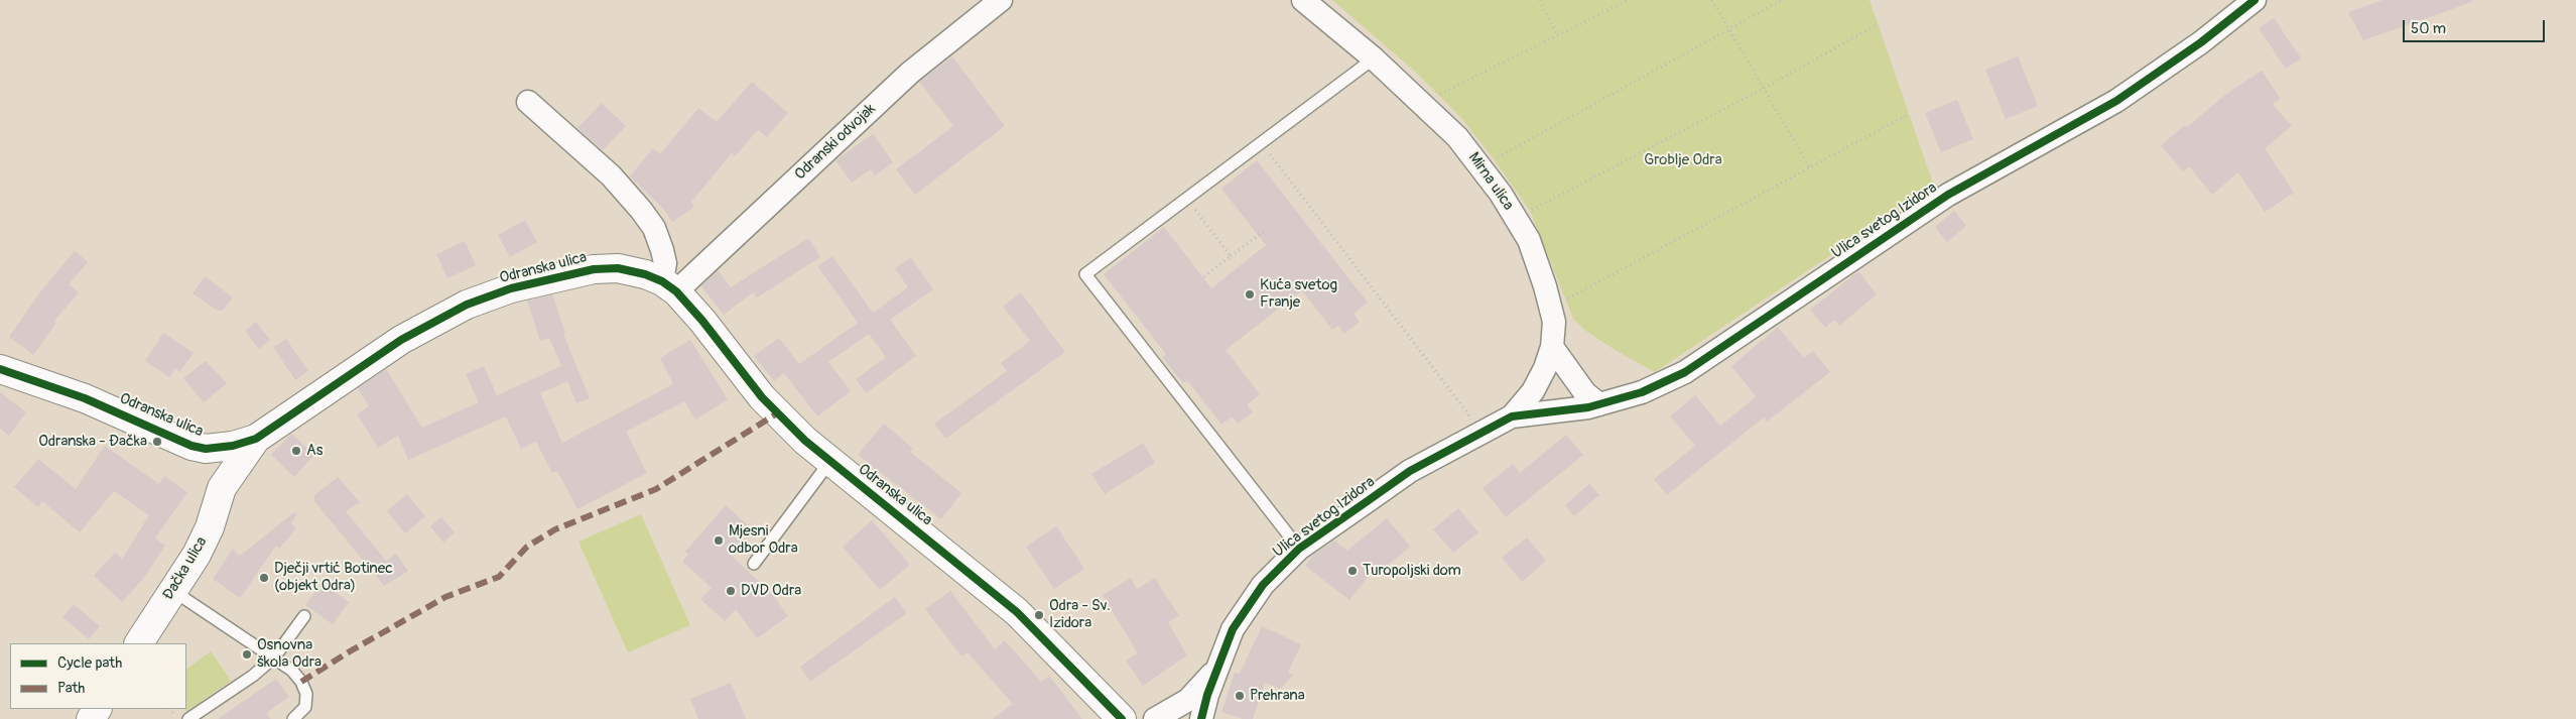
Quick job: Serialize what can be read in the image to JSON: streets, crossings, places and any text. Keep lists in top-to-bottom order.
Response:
{
  "streets": {
    "street": [
      "Odranski odvojak",
      "Mirna ulica",
      "Ulica svetog Izidora",
      "Odranska ulica",
      "Đačka ulica"
    ]
  },
  "crossings": [
    ["Odranski odvojak", "Odranska ulica"],
    ["Mirna ulica", "Ulica svetog Izidora"],
    ["Odranska ulica", "Đačka ulica"]
  ],
  "parks": ["Groblje Odra"],
  "places": [
    "Kuća svetog Franje",
    "Odranska - Đačka",
    "As",
    "Mjesni odbor Odra",
    "Turopoljski dom",
    "Dječji vrtić Botinec (objekt Odra)",
    "DVD Odra",
    "Odra - Sv. Izidora",
    "Osnovna škola Odra",
    "Prehrana"
  ],
  "legend": ["Cycle path", "Path"],
  "scale_bar": "50 m"
}
